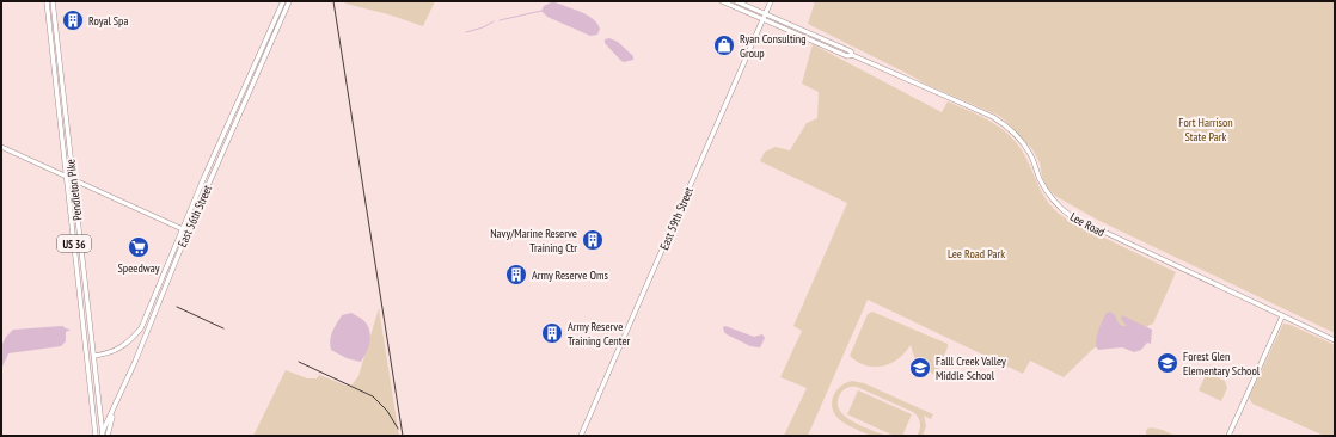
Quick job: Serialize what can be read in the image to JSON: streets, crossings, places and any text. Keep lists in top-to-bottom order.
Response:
{
  "streets": {
    "main road": [
      "Pendleton Pike",
      "East 56th Street",
      "East 59th Street",
      "Lee Road",
      "US 36"
    ]
  },
  "crossings": [
    ["Pendleton Pike", "East 56th Street"],
    ["East 59th Street", "Lee Road"]
  ],
  "parks": ["Fort Harrison State Park", "Lee Road Park"],
  "places": {
    "building": [
      "Royal Spa",
      "Navy/Marine Reserve Training Ctr",
      "Army Reserve Oms",
      "Army Reserve Training Center"
    ],
    "shop": ["Ryan Consulting Group"],
    "supermarket": ["Speedway"],
    "school or university": ["Forest Glen Elementary School", "Falll Creek Valley Middle School"]
  }
}
